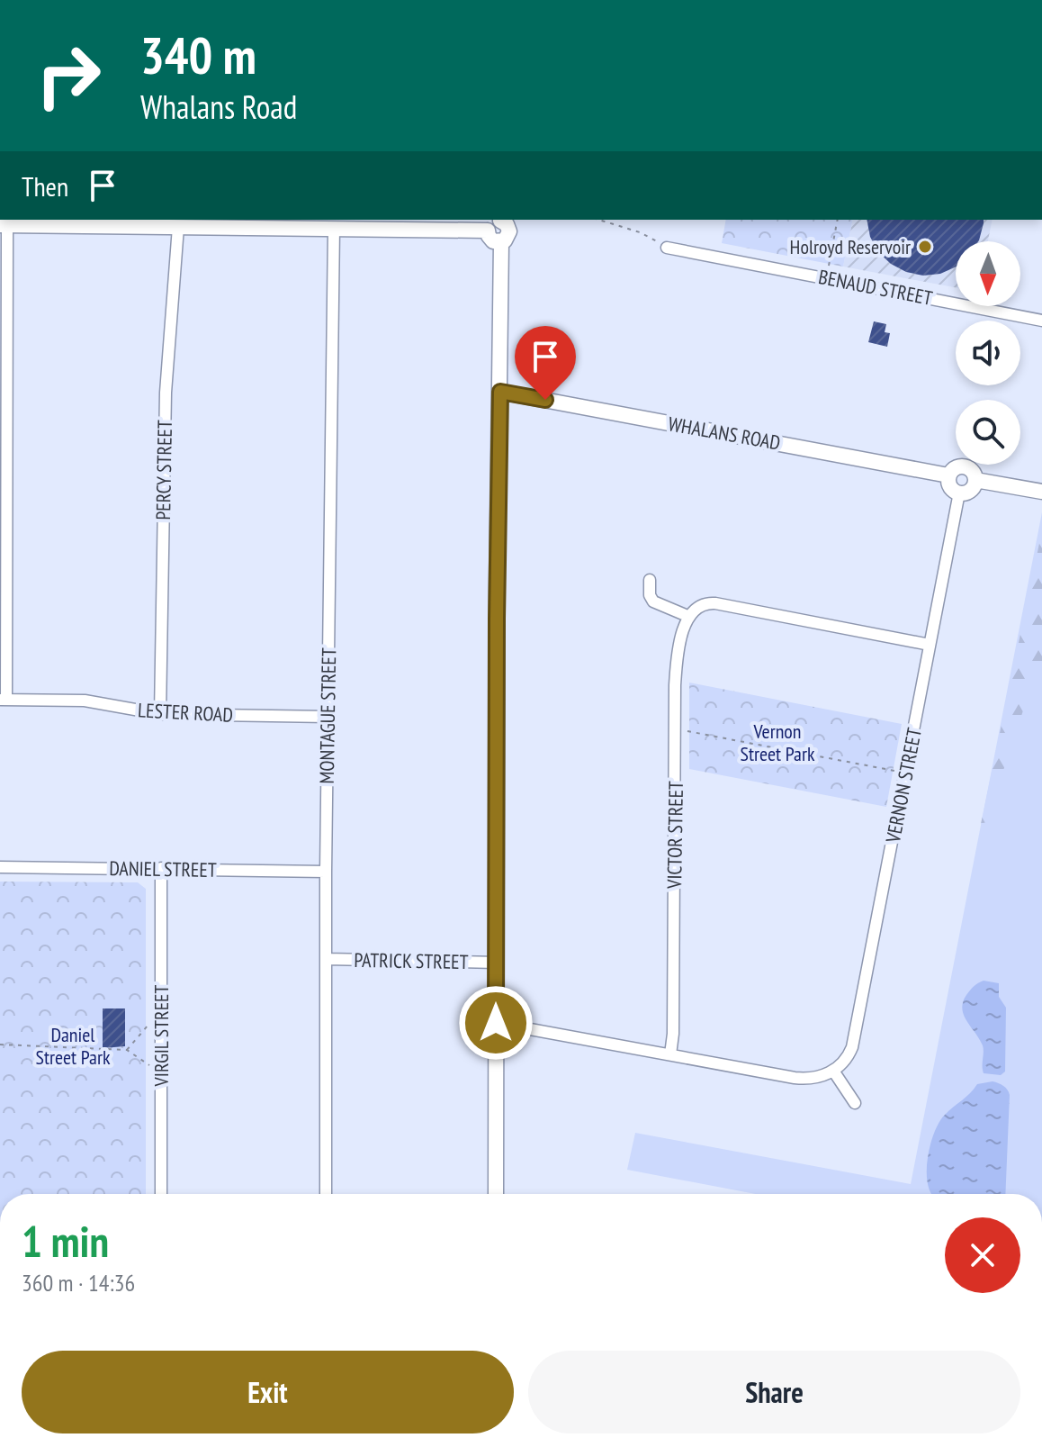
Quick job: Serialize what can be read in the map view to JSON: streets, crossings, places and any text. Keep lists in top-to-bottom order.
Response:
{
  "streets": {
    "street": [
      "BENAUD STREET",
      "WHALANS ROAD",
      "PERCY STREET",
      "LESTER ROAD",
      "MONTAGUE STREET",
      "VERNON STREET",
      "VICTOR STREET",
      "DANIEL STREET",
      "PATRICK STREET",
      "VIRGIL STREET"
    ]
  },
  "crossings": [
    ["WHALANS ROAD", "VERNON STREET"],
    ["PERCY STREET", "LESTER ROAD"],
    ["LESTER ROAD", "MONTAGUE STREET"],
    ["MONTAGUE STREET", "DANIEL STREET"],
    ["MONTAGUE STREET", "PATRICK STREET"],
    ["DANIEL STREET", "VIRGIL STREET"]
  ],
  "parks": ["Vernon Street Park", "Daniel Street Park"],
  "places": ["Holroyd Reservoir"],
  "north": "bottom",
  "page": {
    "turn": ["340 m", "Whalans Road"],
    "then": "Then",
    "heading": ["1 min", "360 m · 14:36"],
    "buttons": ["Exit", "Share"]
  }
}
